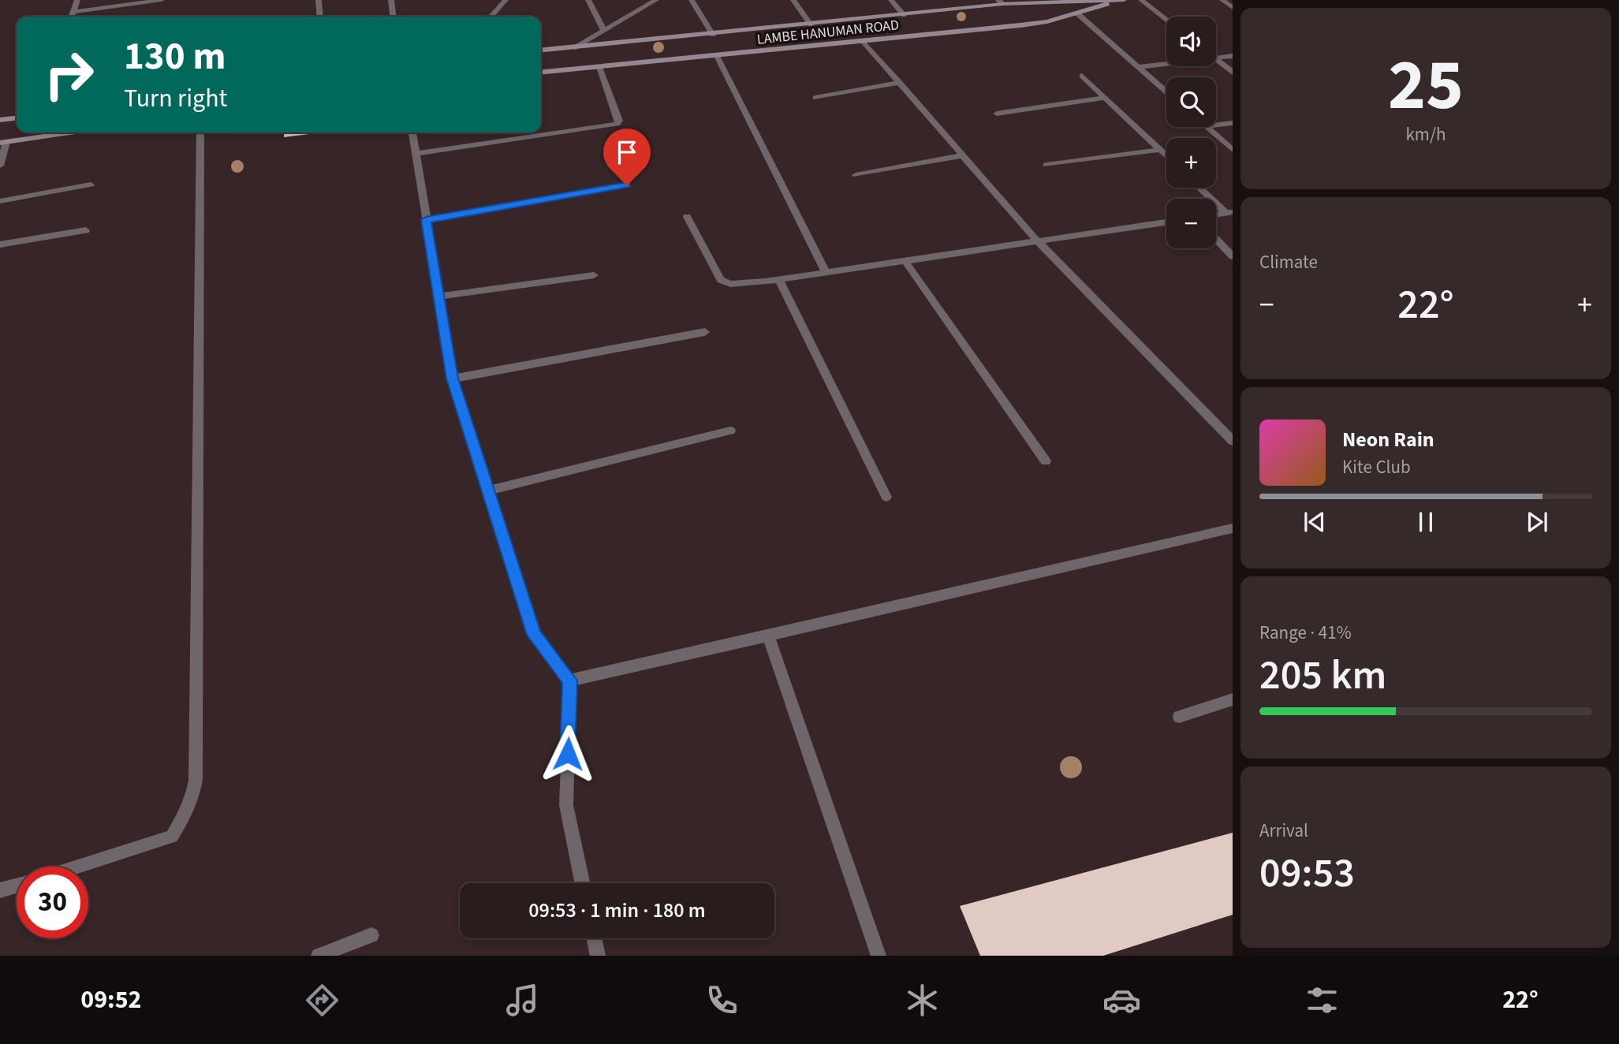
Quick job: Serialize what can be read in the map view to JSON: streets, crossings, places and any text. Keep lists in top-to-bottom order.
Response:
{
  "streets": {
    "main road": ["LAMBE HANUMAN ROAD"]
  },
  "page": {
    "tile": [
      ["25", "km/h"],
      "Climate",
      ["Range · 41%", "205 km"],
      ["Arrival", "09:53"]
    ],
    "map_buttons": ["+", "−"],
    "turn": ["130 m", "Turn right"],
    "heat": ["−", "22°", "+"],
    "song": ["Neon Rain", "Kite Club"],
    "limit": "30",
    "trip": "09:53 · 1 min · 180 m",
    "tabs": ["09:52", "22°"]
  }
}
